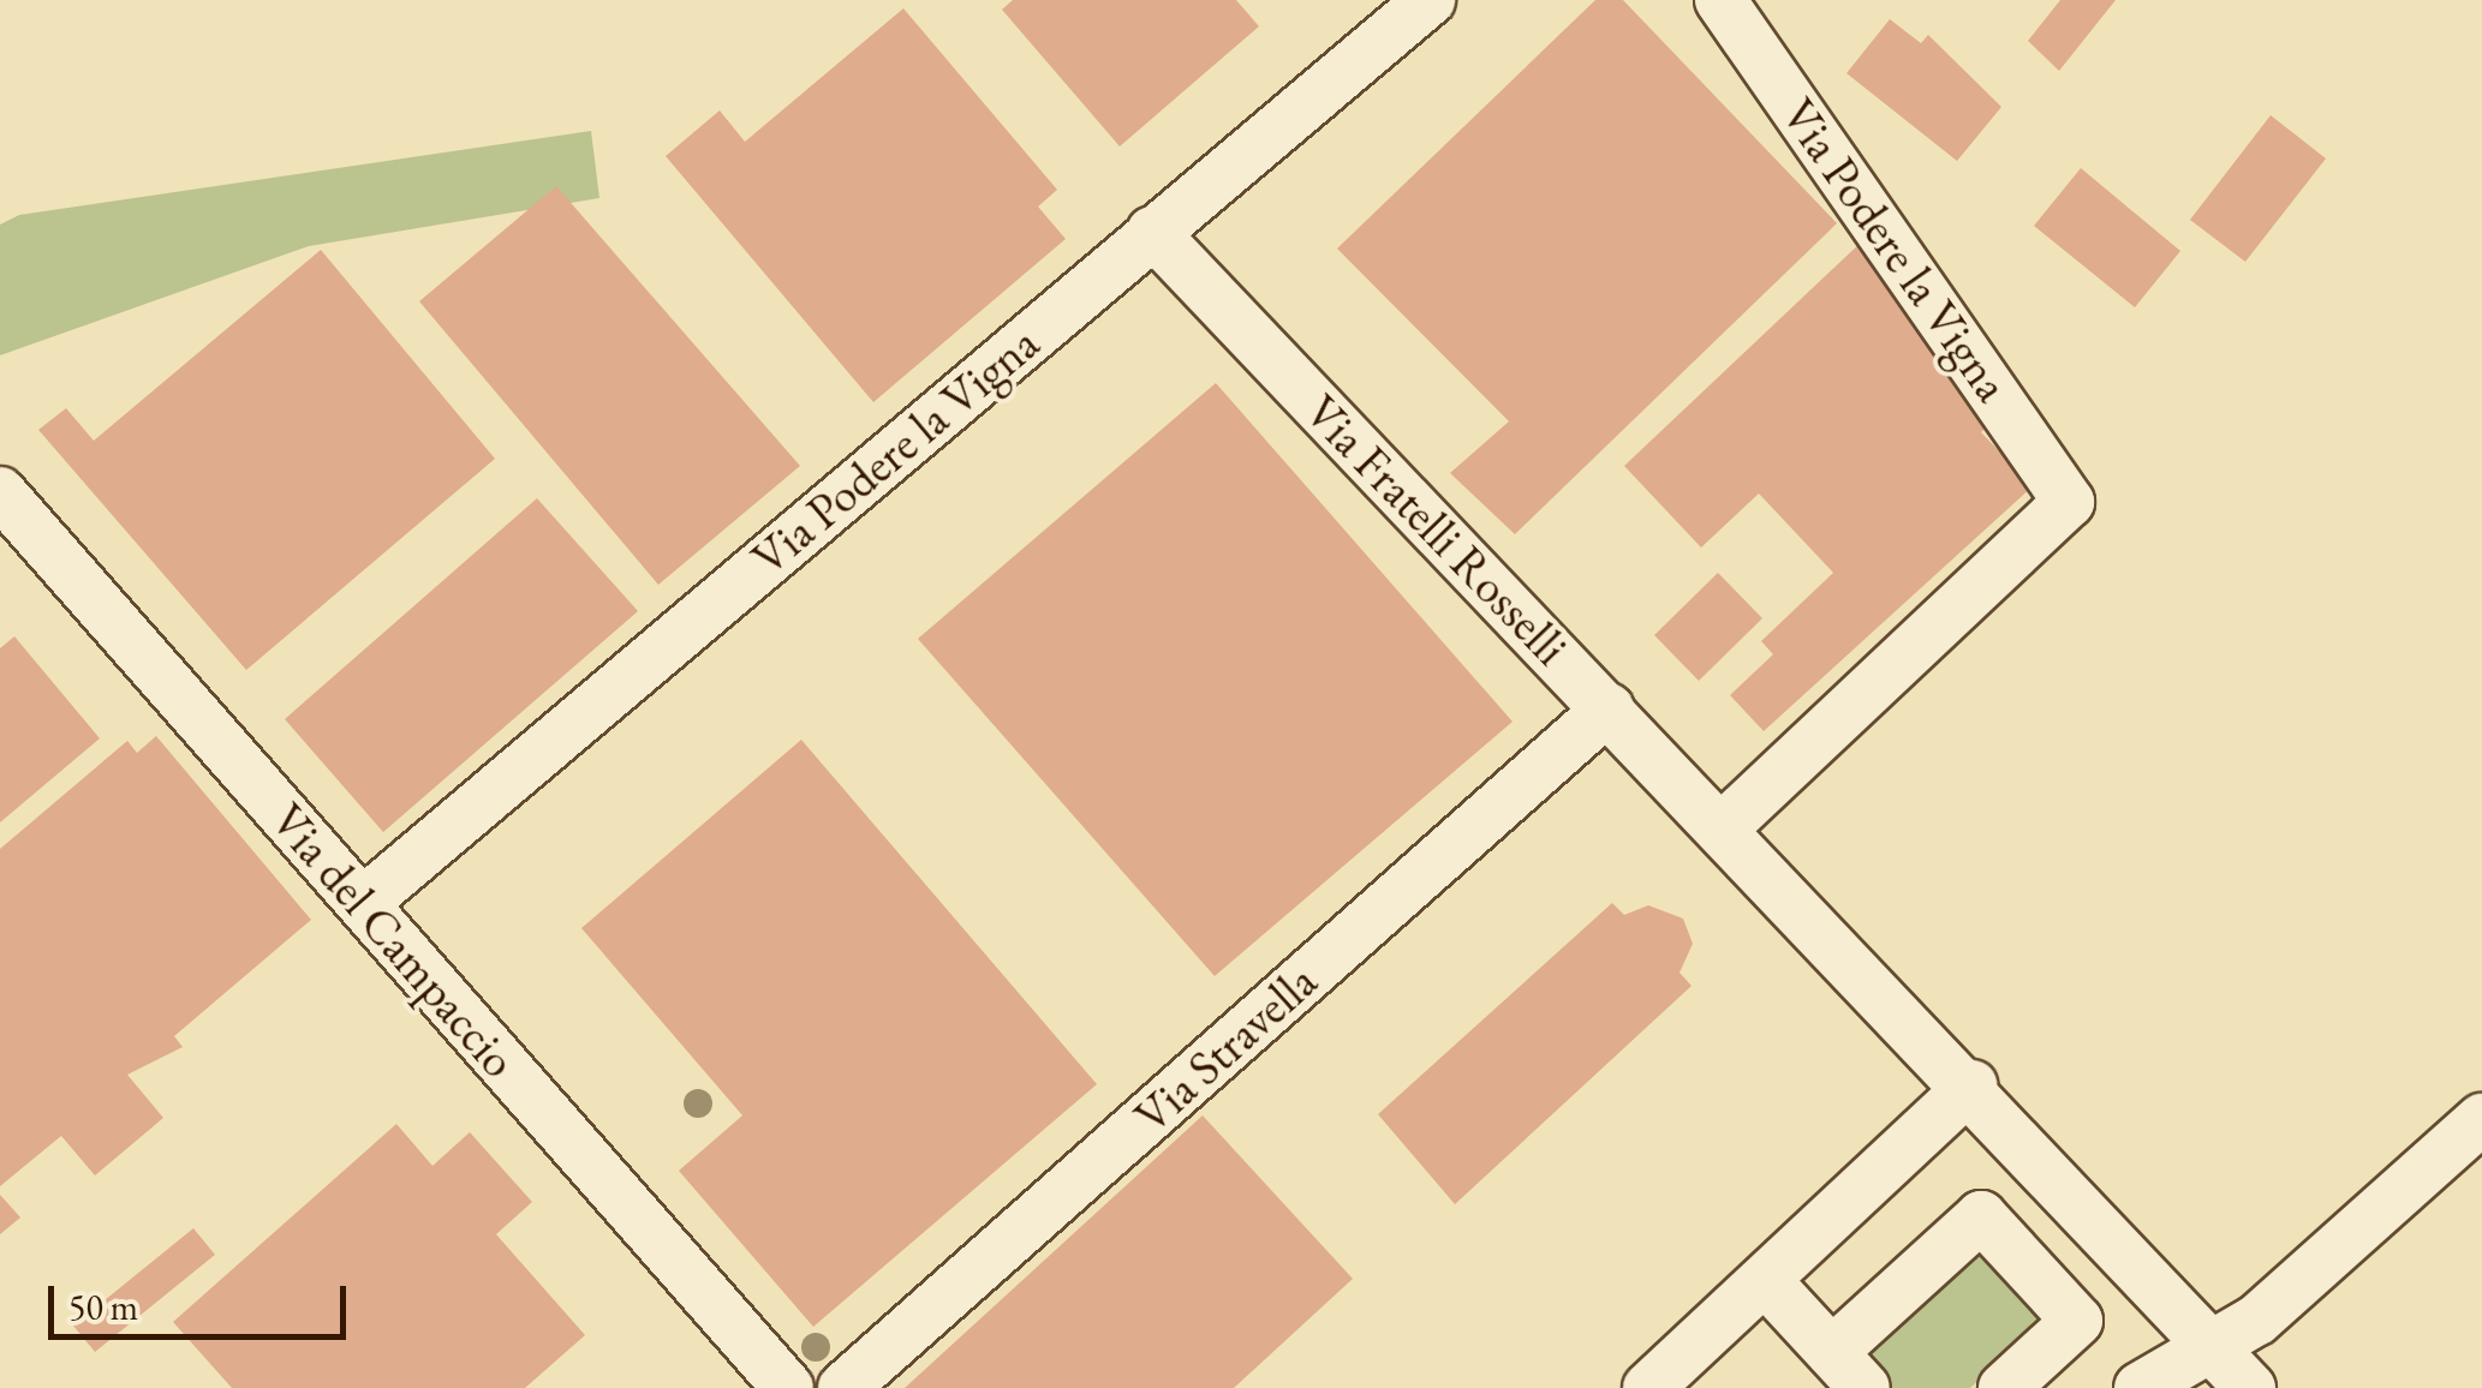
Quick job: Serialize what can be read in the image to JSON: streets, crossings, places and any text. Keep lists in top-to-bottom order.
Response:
{
  "streets": {
    "street": [
      "Via Podere la Vigna",
      "Via Fratelli Rosselli",
      "Via del Campaccio",
      "Via Stravella"
    ]
  },
  "crossings": [
    ["Via Podere la Vigna", "Via Fratelli Rosselli"],
    ["Via Podere la Vigna", "Via del Campaccio"],
    ["Via Fratelli Rosselli", "Via Stravella"]
  ],
  "scale_bar": "50 m"
}
